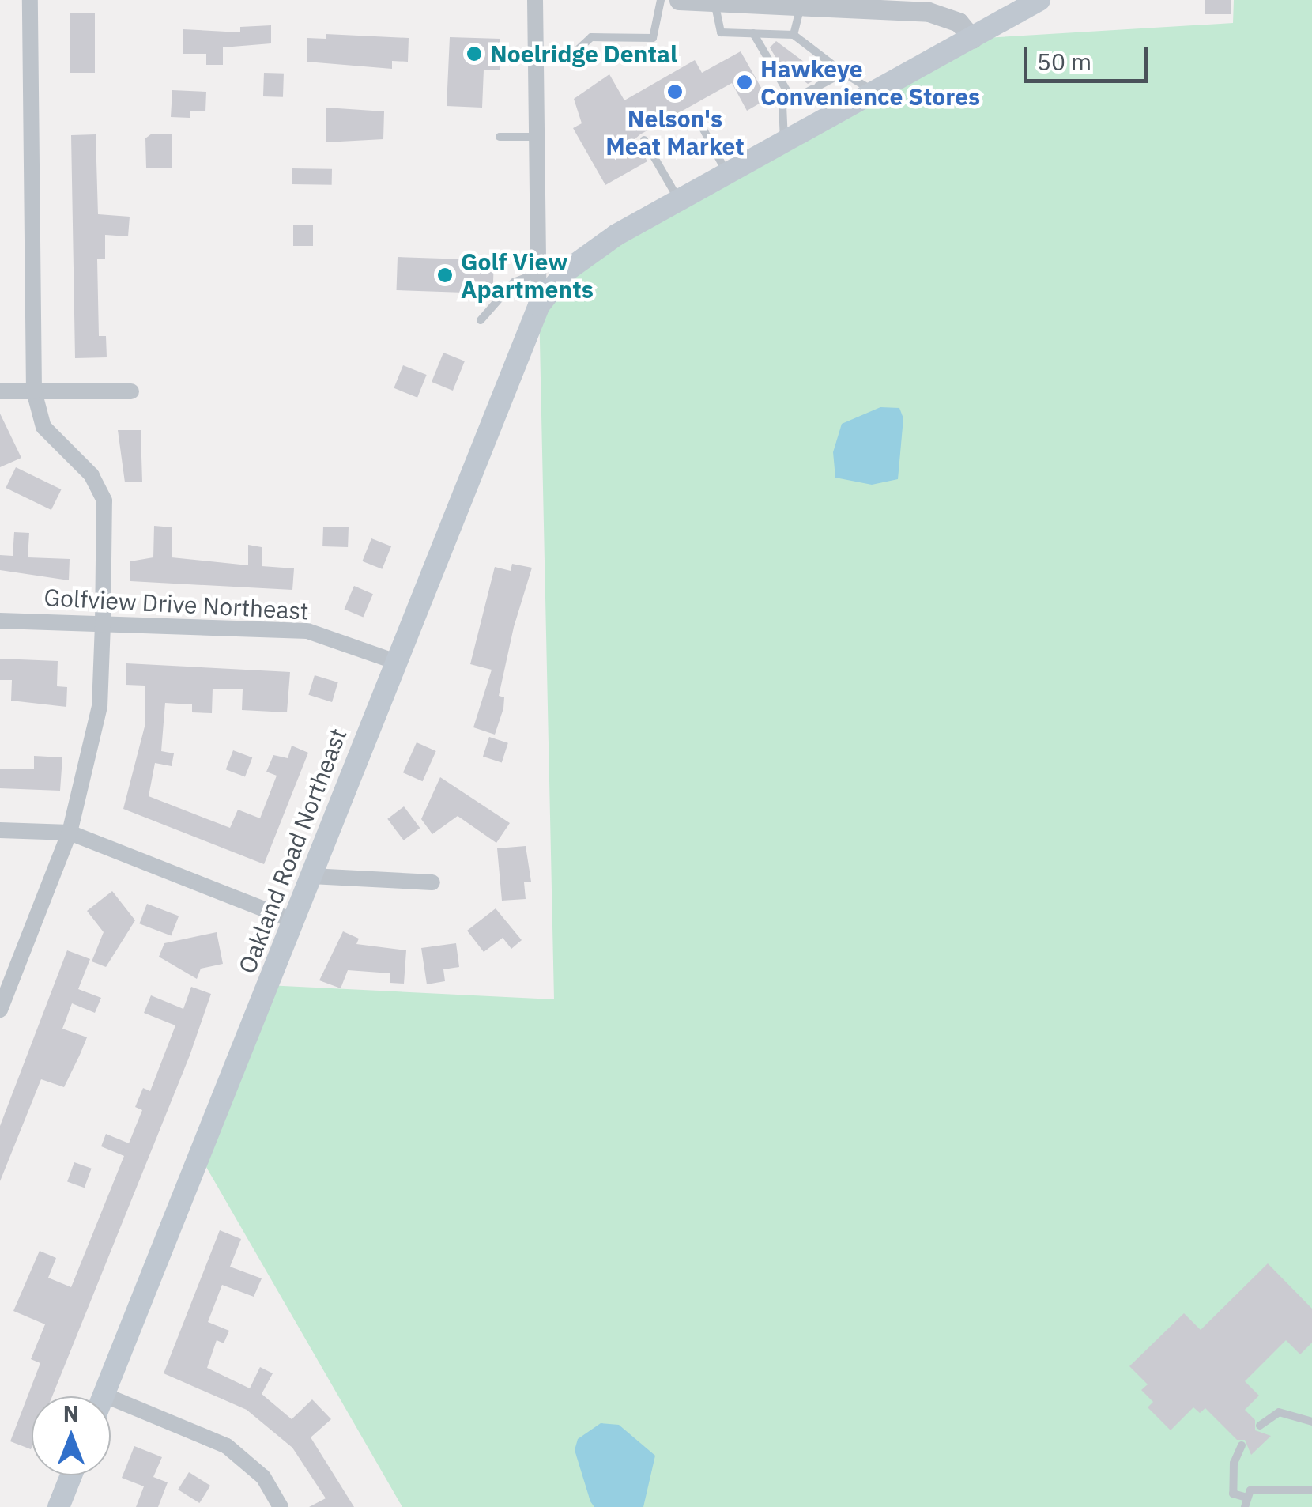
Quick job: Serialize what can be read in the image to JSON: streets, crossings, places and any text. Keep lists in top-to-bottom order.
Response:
{
  "streets": {
    "main road": ["Oakland Road Northeast"],
    "street": ["Golfview Drive Northeast"]
  },
  "crossings": [
    ["Golfview Drive Northeast", "Oakland Road Northeast"]
  ],
  "places": [
    "Noelridge Dental",
    "Hawkeye Convenience Stores",
    "Nelson's Meat Market",
    "Golf View Apartments"
  ],
  "scale_bar": "50 m",
  "north": "top"
}
